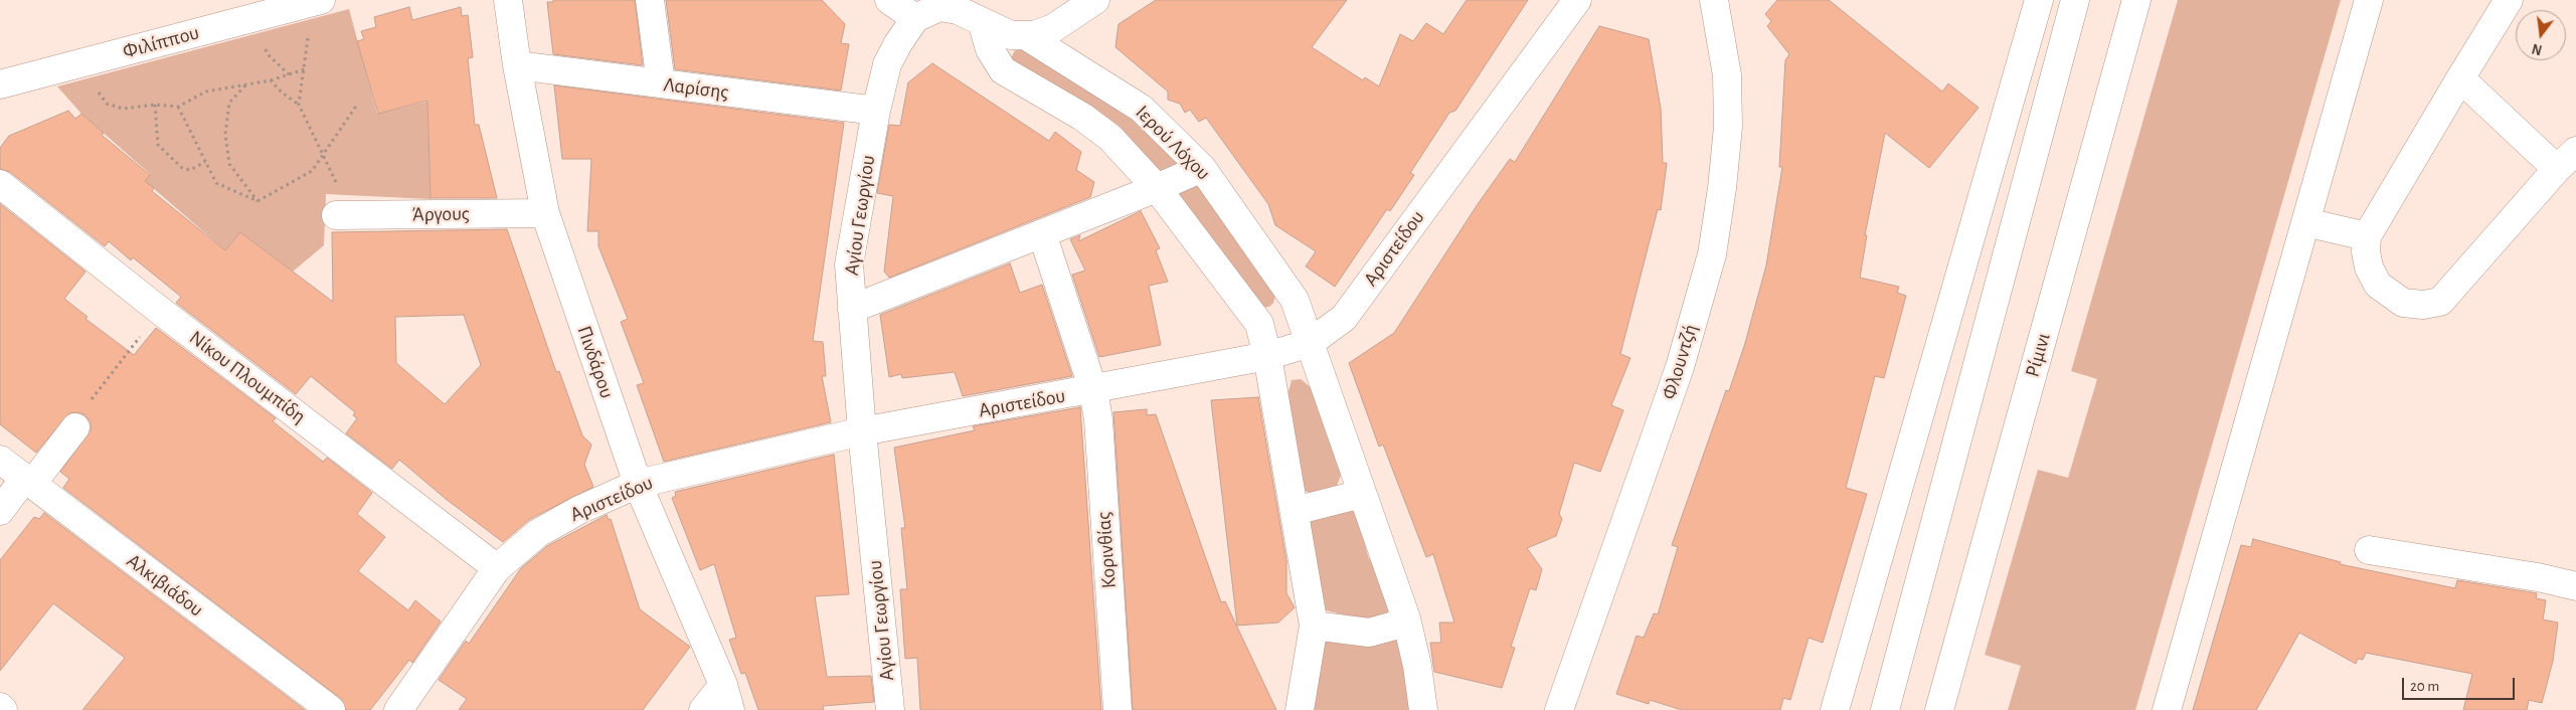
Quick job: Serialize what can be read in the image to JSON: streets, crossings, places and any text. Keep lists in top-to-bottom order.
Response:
{
  "streets": {
    "street": [
      "Φιλίππου",
      "Λαρίσης",
      "Ιερού Λόχου",
      "Άργους",
      "Αγίου Γεωργίου",
      "Αριστείδου",
      "Ρίμινι",
      "Πινδάρου",
      "Φλουντζή",
      "Νίκου Πλουμπίδη",
      "Κορινθίας",
      "Αλκιβιάδου"
    ]
  },
  "crossings": [
    ["Λαρίσης", "Αγίου Γεωργίου"],
    ["Λαρίσης", "Πινδάρου"],
    ["Ιερού Λόχου", "Αριστείδου"],
    ["Άργους", "Πινδάρου"],
    ["Αγίου Γεωργίου", "Αριστείδου"],
    ["Αριστείδου", "Πινδάρου"],
    ["Αριστείδου", "Νίκου Πλουμπίδη"],
    ["Αριστείδου", "Κορινθίας"]
  ],
  "scale_bar": "20 m",
  "north": "bottom"
}
